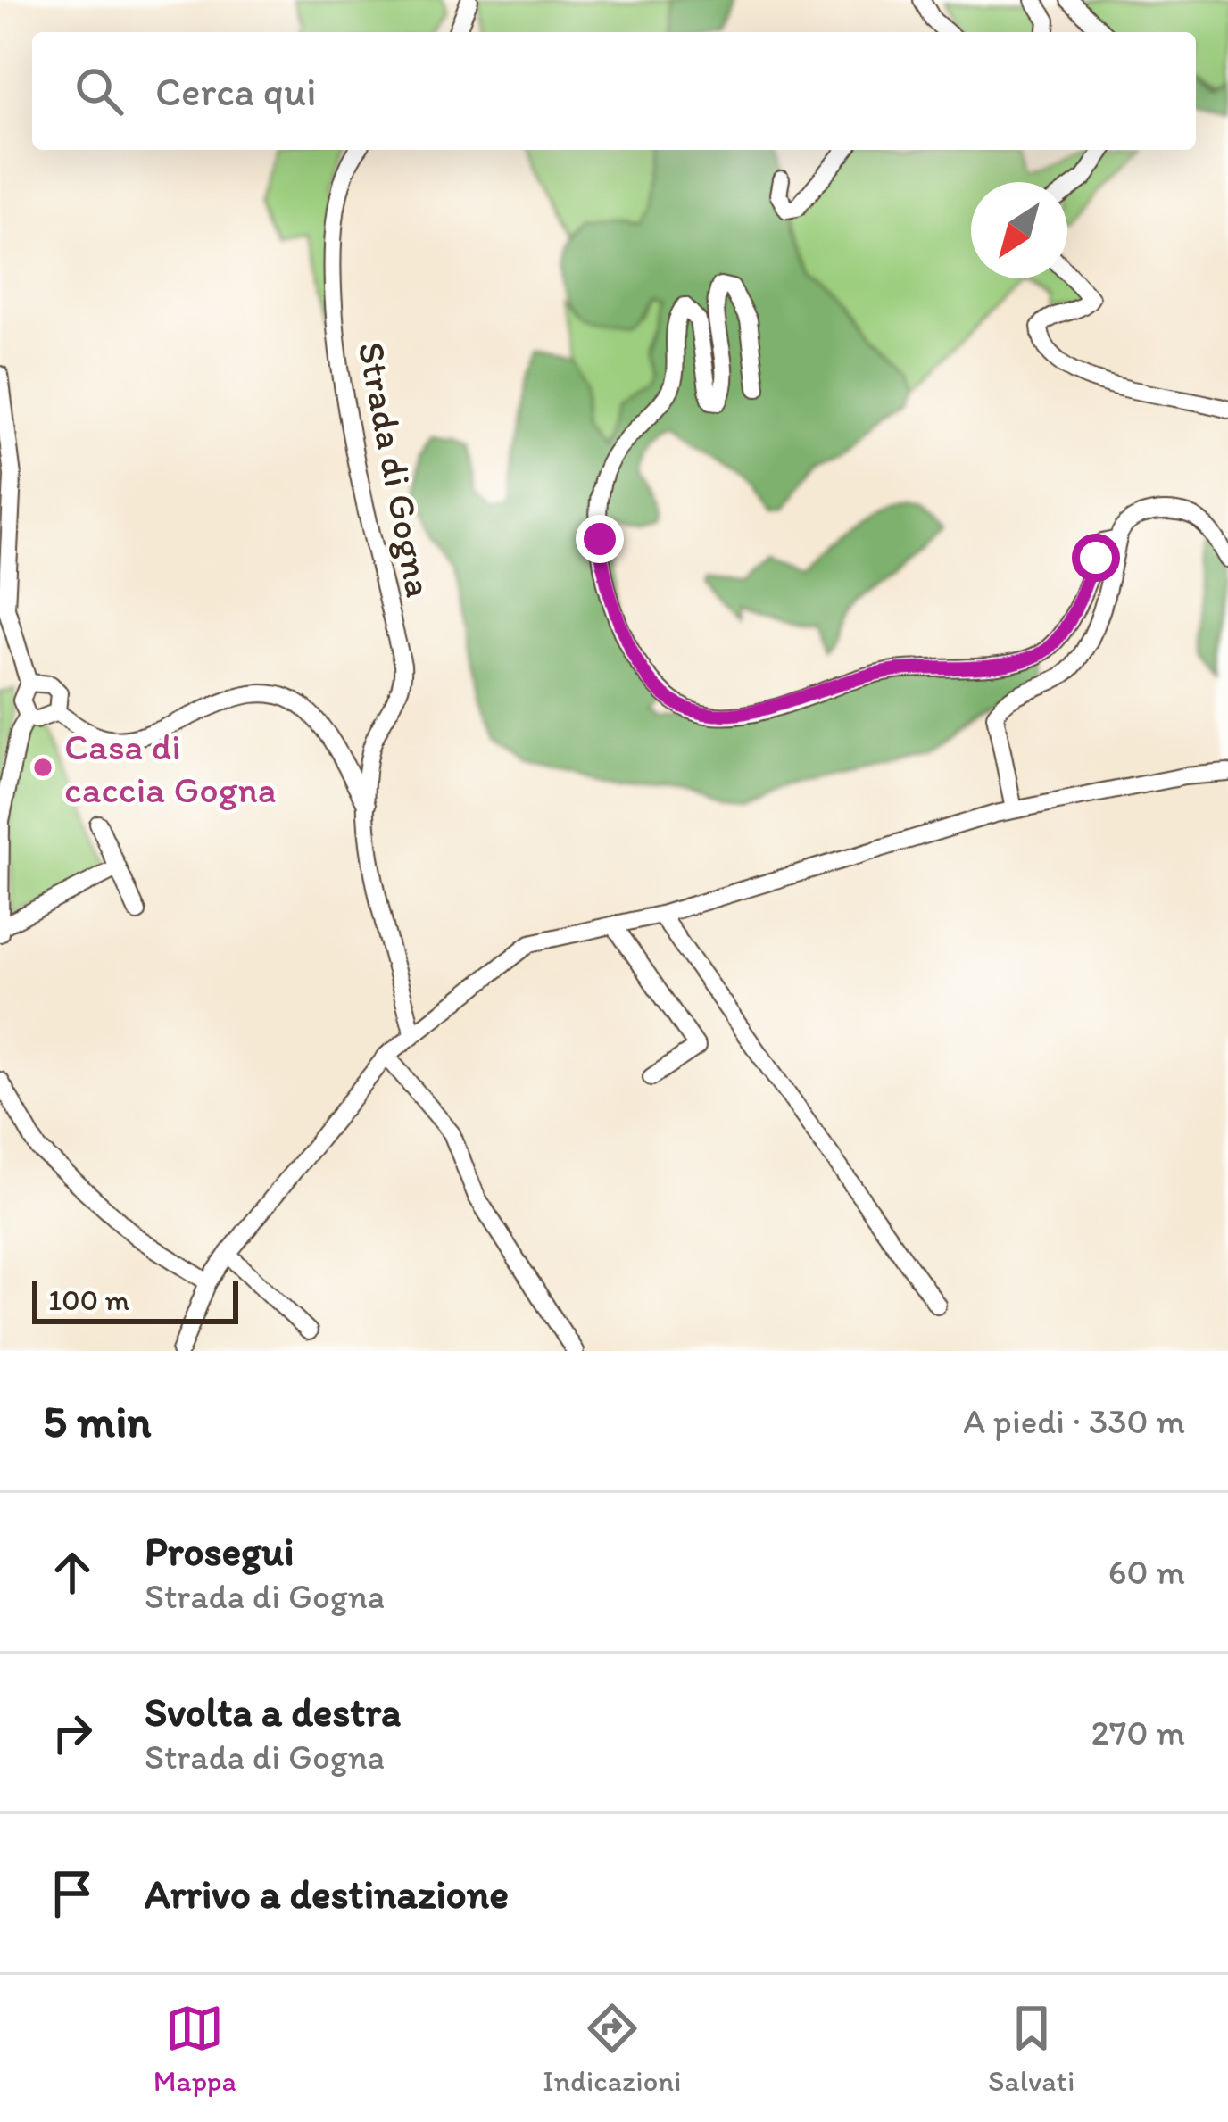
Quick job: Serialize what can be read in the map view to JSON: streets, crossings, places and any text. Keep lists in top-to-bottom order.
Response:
{
  "streets": {
    "street": ["Strada di Gogna"]
  },
  "places": ["Casa di caccia Gogna"],
  "scale_bar": "100 m",
  "north": "bottom left",
  "page": {
    "search": "Cerca qui",
    "scale": "100 m",
    "heading": ["5 min", "A piedi · 330 m"],
    "list": [
      ["Prosegui", "Strada di Gogna", "60 m"],
      ["Svolta a destra", "Strada di Gogna", "270 m"],
      "Arrivo a destinazione"
    ],
    "nav": ["Mappa", "Indicazioni", "Salvati"]
  }
}
